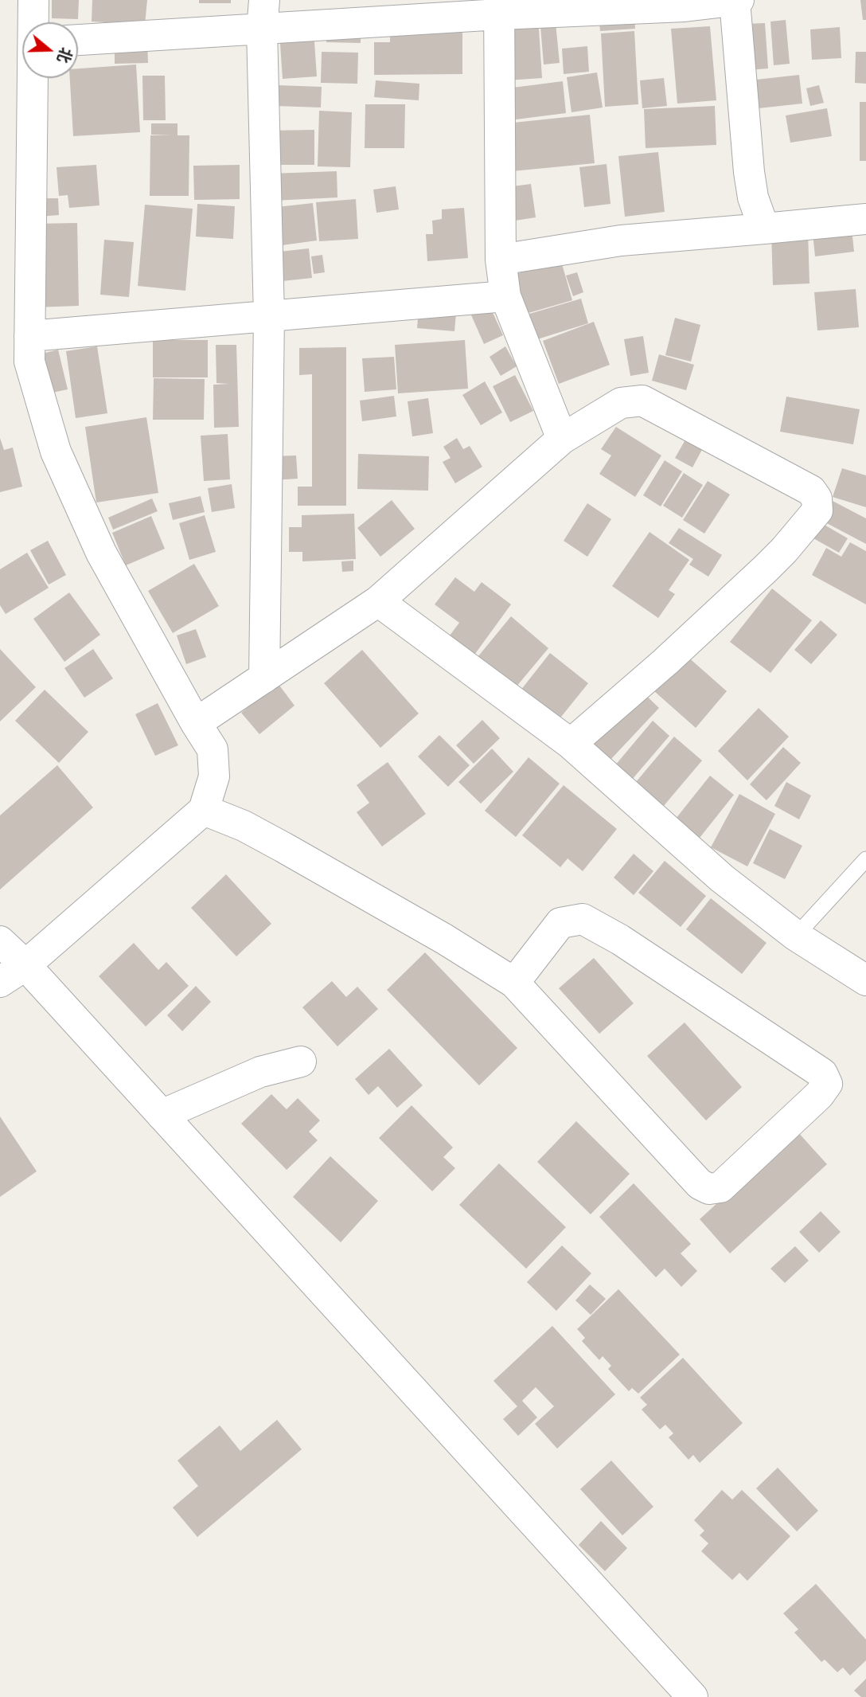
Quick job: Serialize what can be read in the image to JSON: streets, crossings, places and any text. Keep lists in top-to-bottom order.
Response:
{
  "north": "right"
}
